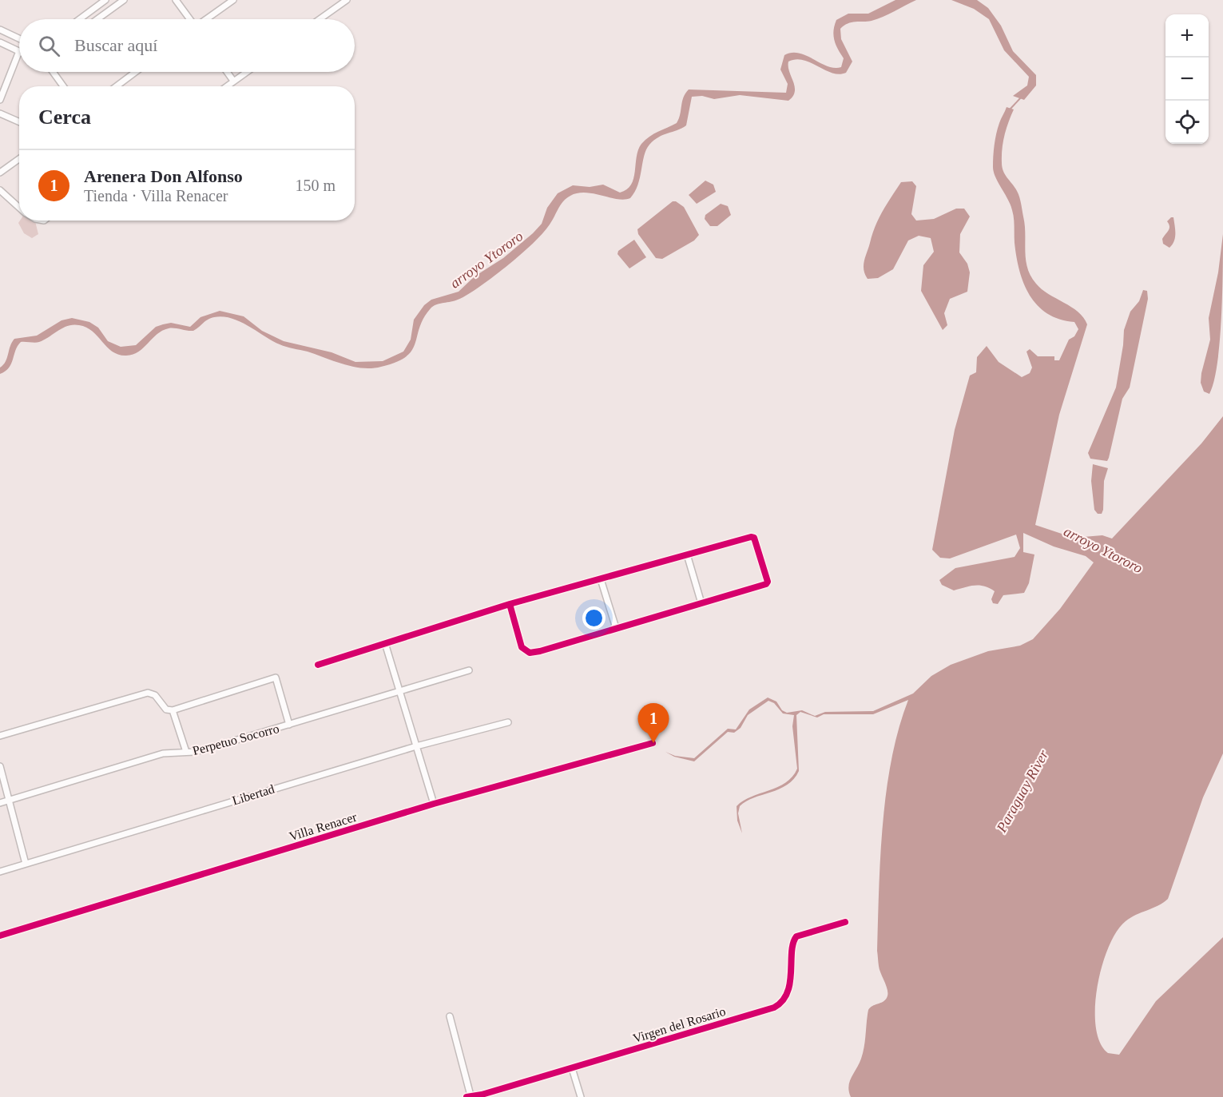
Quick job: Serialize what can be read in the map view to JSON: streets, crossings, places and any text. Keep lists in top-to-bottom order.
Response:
{
  "streets": {
    "street": [
      "Perpetuo Socorro",
      "Libertad",
      "Villa Renacer",
      "Virgen del Rosario"
    ]
  },
  "water": ["arroyo Ytororo", "Paraguay River"],
  "page": {
    "map_buttons": ["+", "−"],
    "search": "Buscar aquí",
    "heading": "Cerca",
    "list": [
      {
        "mark": "1",
        "name": "Arenera Don Alfonso",
        "note": "Tienda · Villa Renacer",
        "value": "150 m"
      }
    ],
    "pins": "1"
  }
}
